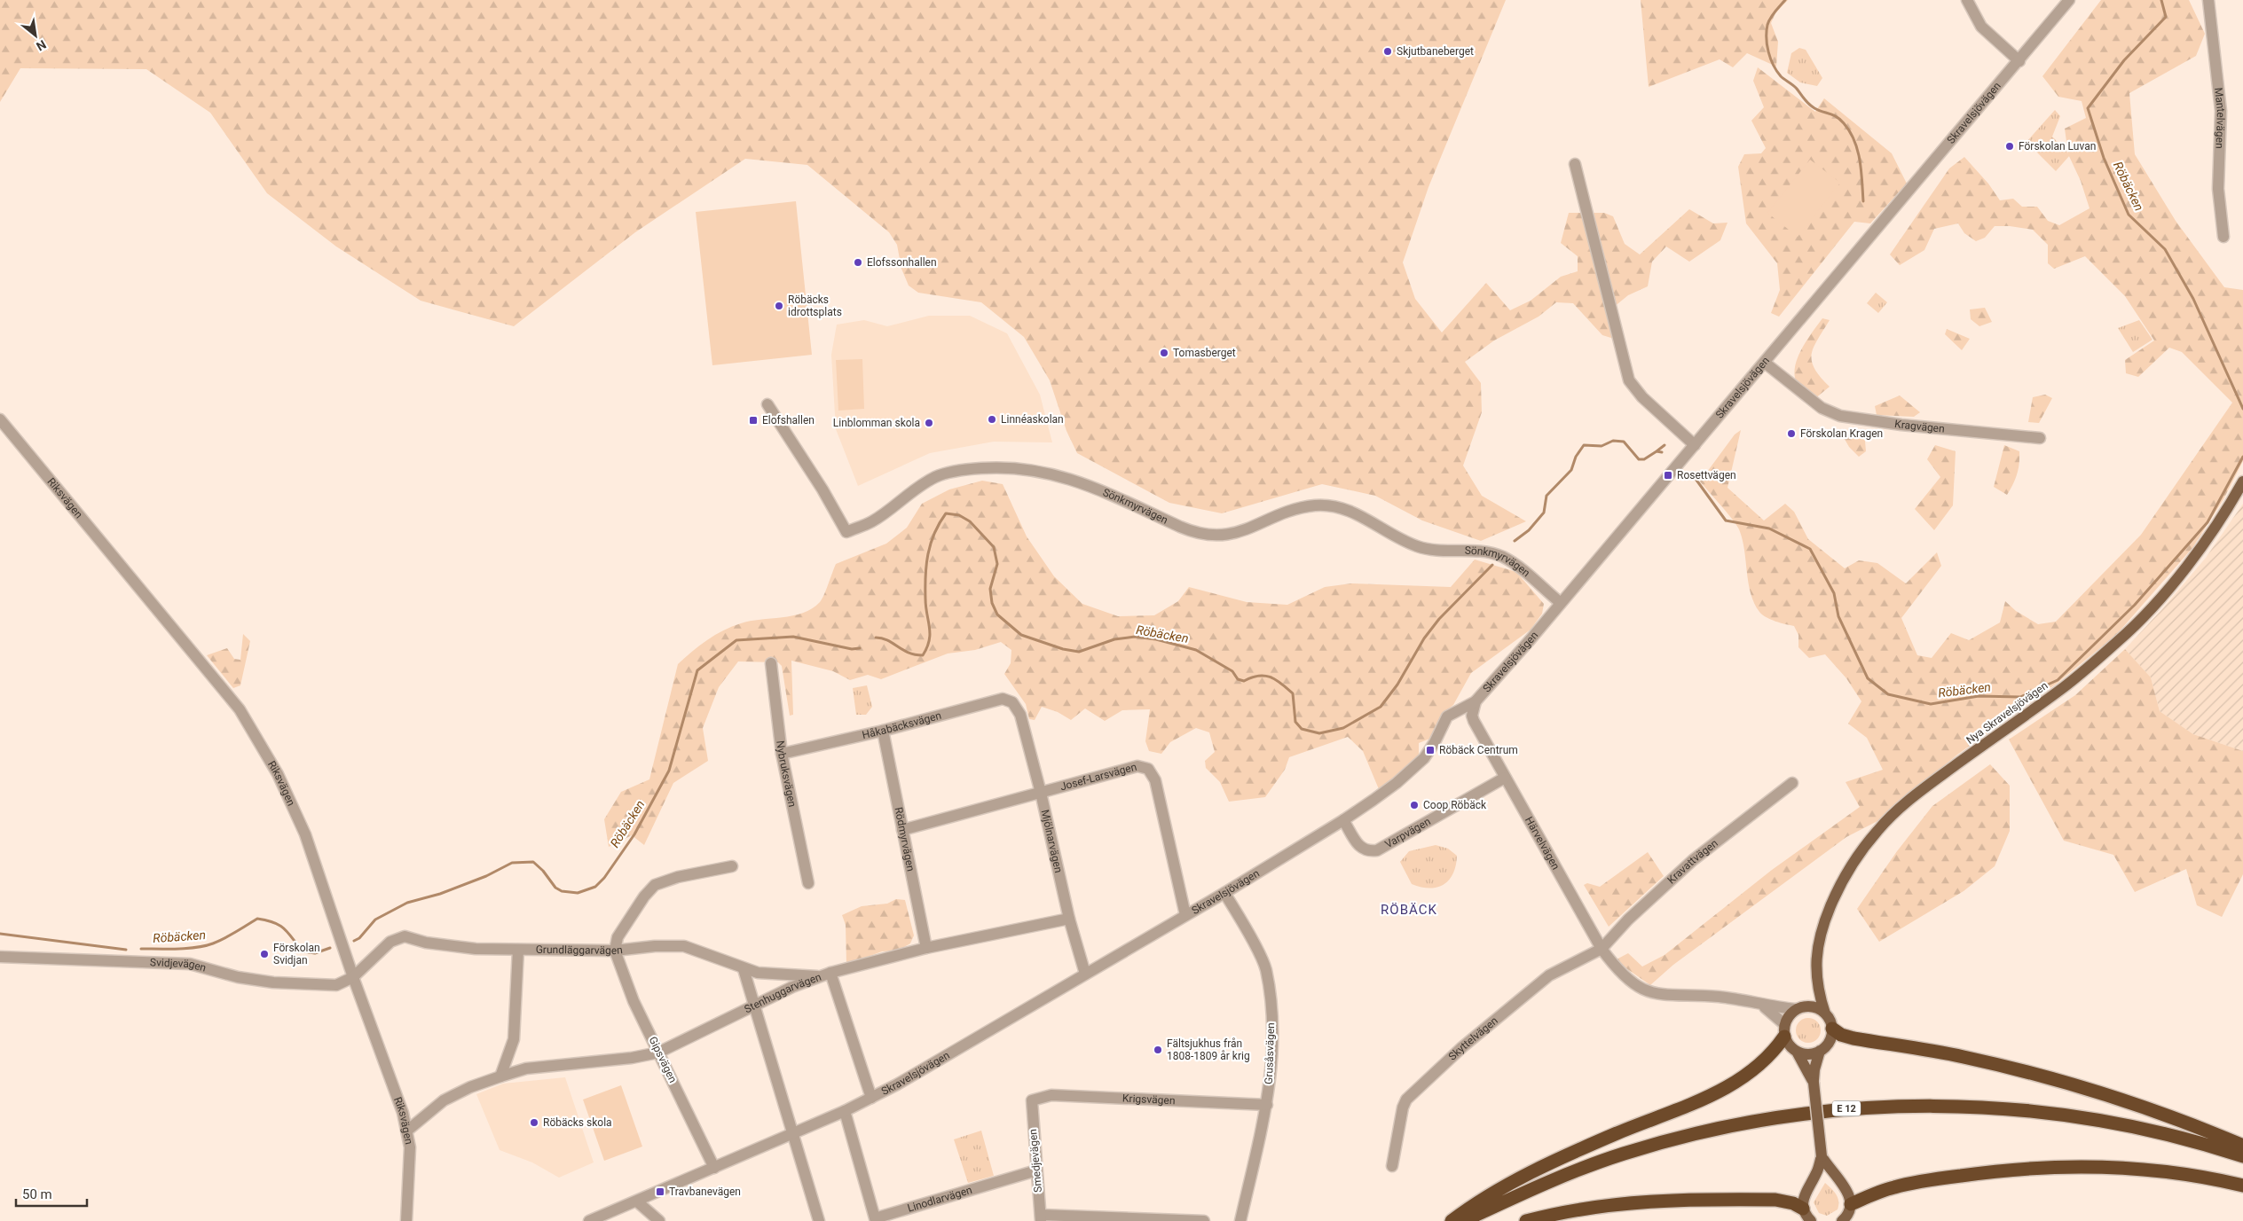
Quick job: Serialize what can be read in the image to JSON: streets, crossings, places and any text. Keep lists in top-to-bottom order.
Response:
{
  "streets": {
    "highway": ["E 12"],
    "main road": ["Nya Skravelsjövägen"],
    "street": [
      "Skravelsjövägen",
      "Mantelvägen",
      "Kragvägen",
      "Riksvägen",
      "Sönkmyrvägen",
      "Håkabäcksvägen",
      "Nybruksvägen",
      "Josef-Larsvägen",
      "Varpvägen",
      "Rödmyrvägen",
      "Mjölnarvägen",
      "Härvelvägen",
      "Kravattvägen",
      "Grundläggarvägen",
      "Svidjevägen",
      "Stenhuggarvägen",
      "Skyttelvägen",
      "Grusåsvägen",
      "Gipsvägen",
      "Krigsvägen",
      "Smedjevägen",
      "Linodlarvägen"
    ]
  },
  "crossings": [
    ["Skravelsjövägen", "Kragvägen"],
    ["Skravelsjövägen", "Sönkmyrvägen"],
    ["Skravelsjövägen", "Josef-Larsvägen"],
    ["Skravelsjövägen", "Varpvägen"],
    ["Skravelsjövägen", "Mjölnarvägen"],
    ["Skravelsjövägen", "Härvelvägen"],
    ["Skravelsjövägen", "Grusåsvägen"],
    ["Skravelsjövägen", "Gipsvägen"],
    ["Skravelsjövägen", "Linodlarvägen"],
    ["Riksvägen", "Grundläggarvägen"],
    ["Riksvägen", "Svidjevägen"],
    ["Riksvägen", "Stenhuggarvägen"],
    ["Håkabäcksvägen", "Nybruksvägen"],
    ["Håkabäcksvägen", "Rödmyrvägen"],
    ["Håkabäcksvägen", "Mjölnarvägen"],
    ["Josef-Larsvägen", "Rödmyrvägen"],
    ["Josef-Larsvägen", "Mjölnarvägen"],
    ["Varpvägen", "Härvelvägen"],
    ["Rödmyrvägen", "Stenhuggarvägen"],
    ["Mjölnarvägen", "Stenhuggarvägen"],
    ["Härvelvägen", "Kravattvägen"],
    ["Härvelvägen", "Skyttelvägen"],
    ["Kravattvägen", "Skyttelvägen"],
    ["Grundläggarvägen", "Svidjevägen"],
    ["Grundläggarvägen", "Stenhuggarvägen"],
    ["Grundläggarvägen", "Gipsvägen"],
    ["Stenhuggarvägen", "Gipsvägen"],
    ["Grusåsvägen", "Krigsvägen"],
    ["Krigsvägen", "Smedjevägen"],
    ["Smedjevägen", "Linodlarvägen"]
  ],
  "districts": ["RÖBÄCK"],
  "water": ["Röbäcken"],
  "places": {
    "other": [
      "Skjutbaneberget",
      "Förskolan Luvan",
      "Elofssonhallen",
      "Röbäcks idrottsplats",
      "Tomasberget",
      "Linnéaskolan",
      "Linblomman skola",
      "Förskolan Kragen",
      "Coop Röbäck",
      "Förskolan Svidjan",
      "Fältsjukhus från 1808-1809 år krig",
      "Röbäcks skola"
    ],
    "transit": [
      "Elofshallen",
      "Rosettvägen",
      "Röbäck Centrum",
      "Travbanevägen"
    ]
  },
  "scale_bar": "50 m",
  "north": "bottom right"
}
